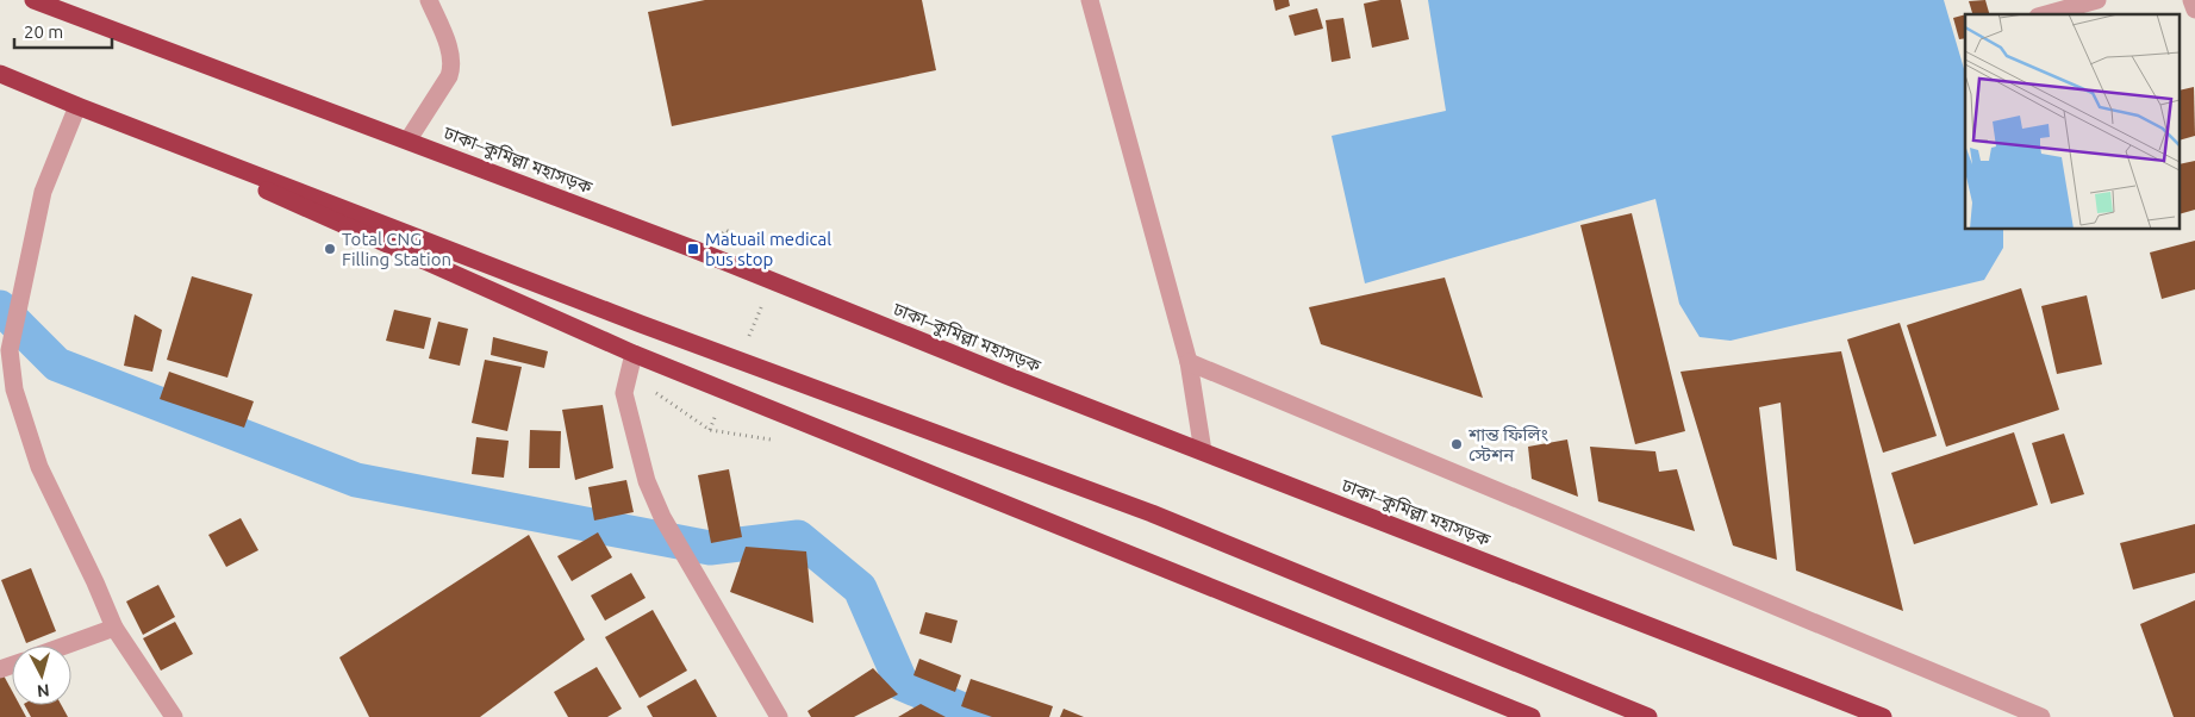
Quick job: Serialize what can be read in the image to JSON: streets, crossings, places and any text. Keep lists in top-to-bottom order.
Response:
{
  "streets": {
    "highway": ["ঢাকা–কুমিল্লা মহাসড়ক"]
  },
  "places": {
    "other": ["Total CNG Filling Station", "শান্ত ফিলিং স্টেশন"],
    "transit": ["Matuail medical bus stop"]
  },
  "scale_bar": "20 m",
  "north": "bottom"
}
